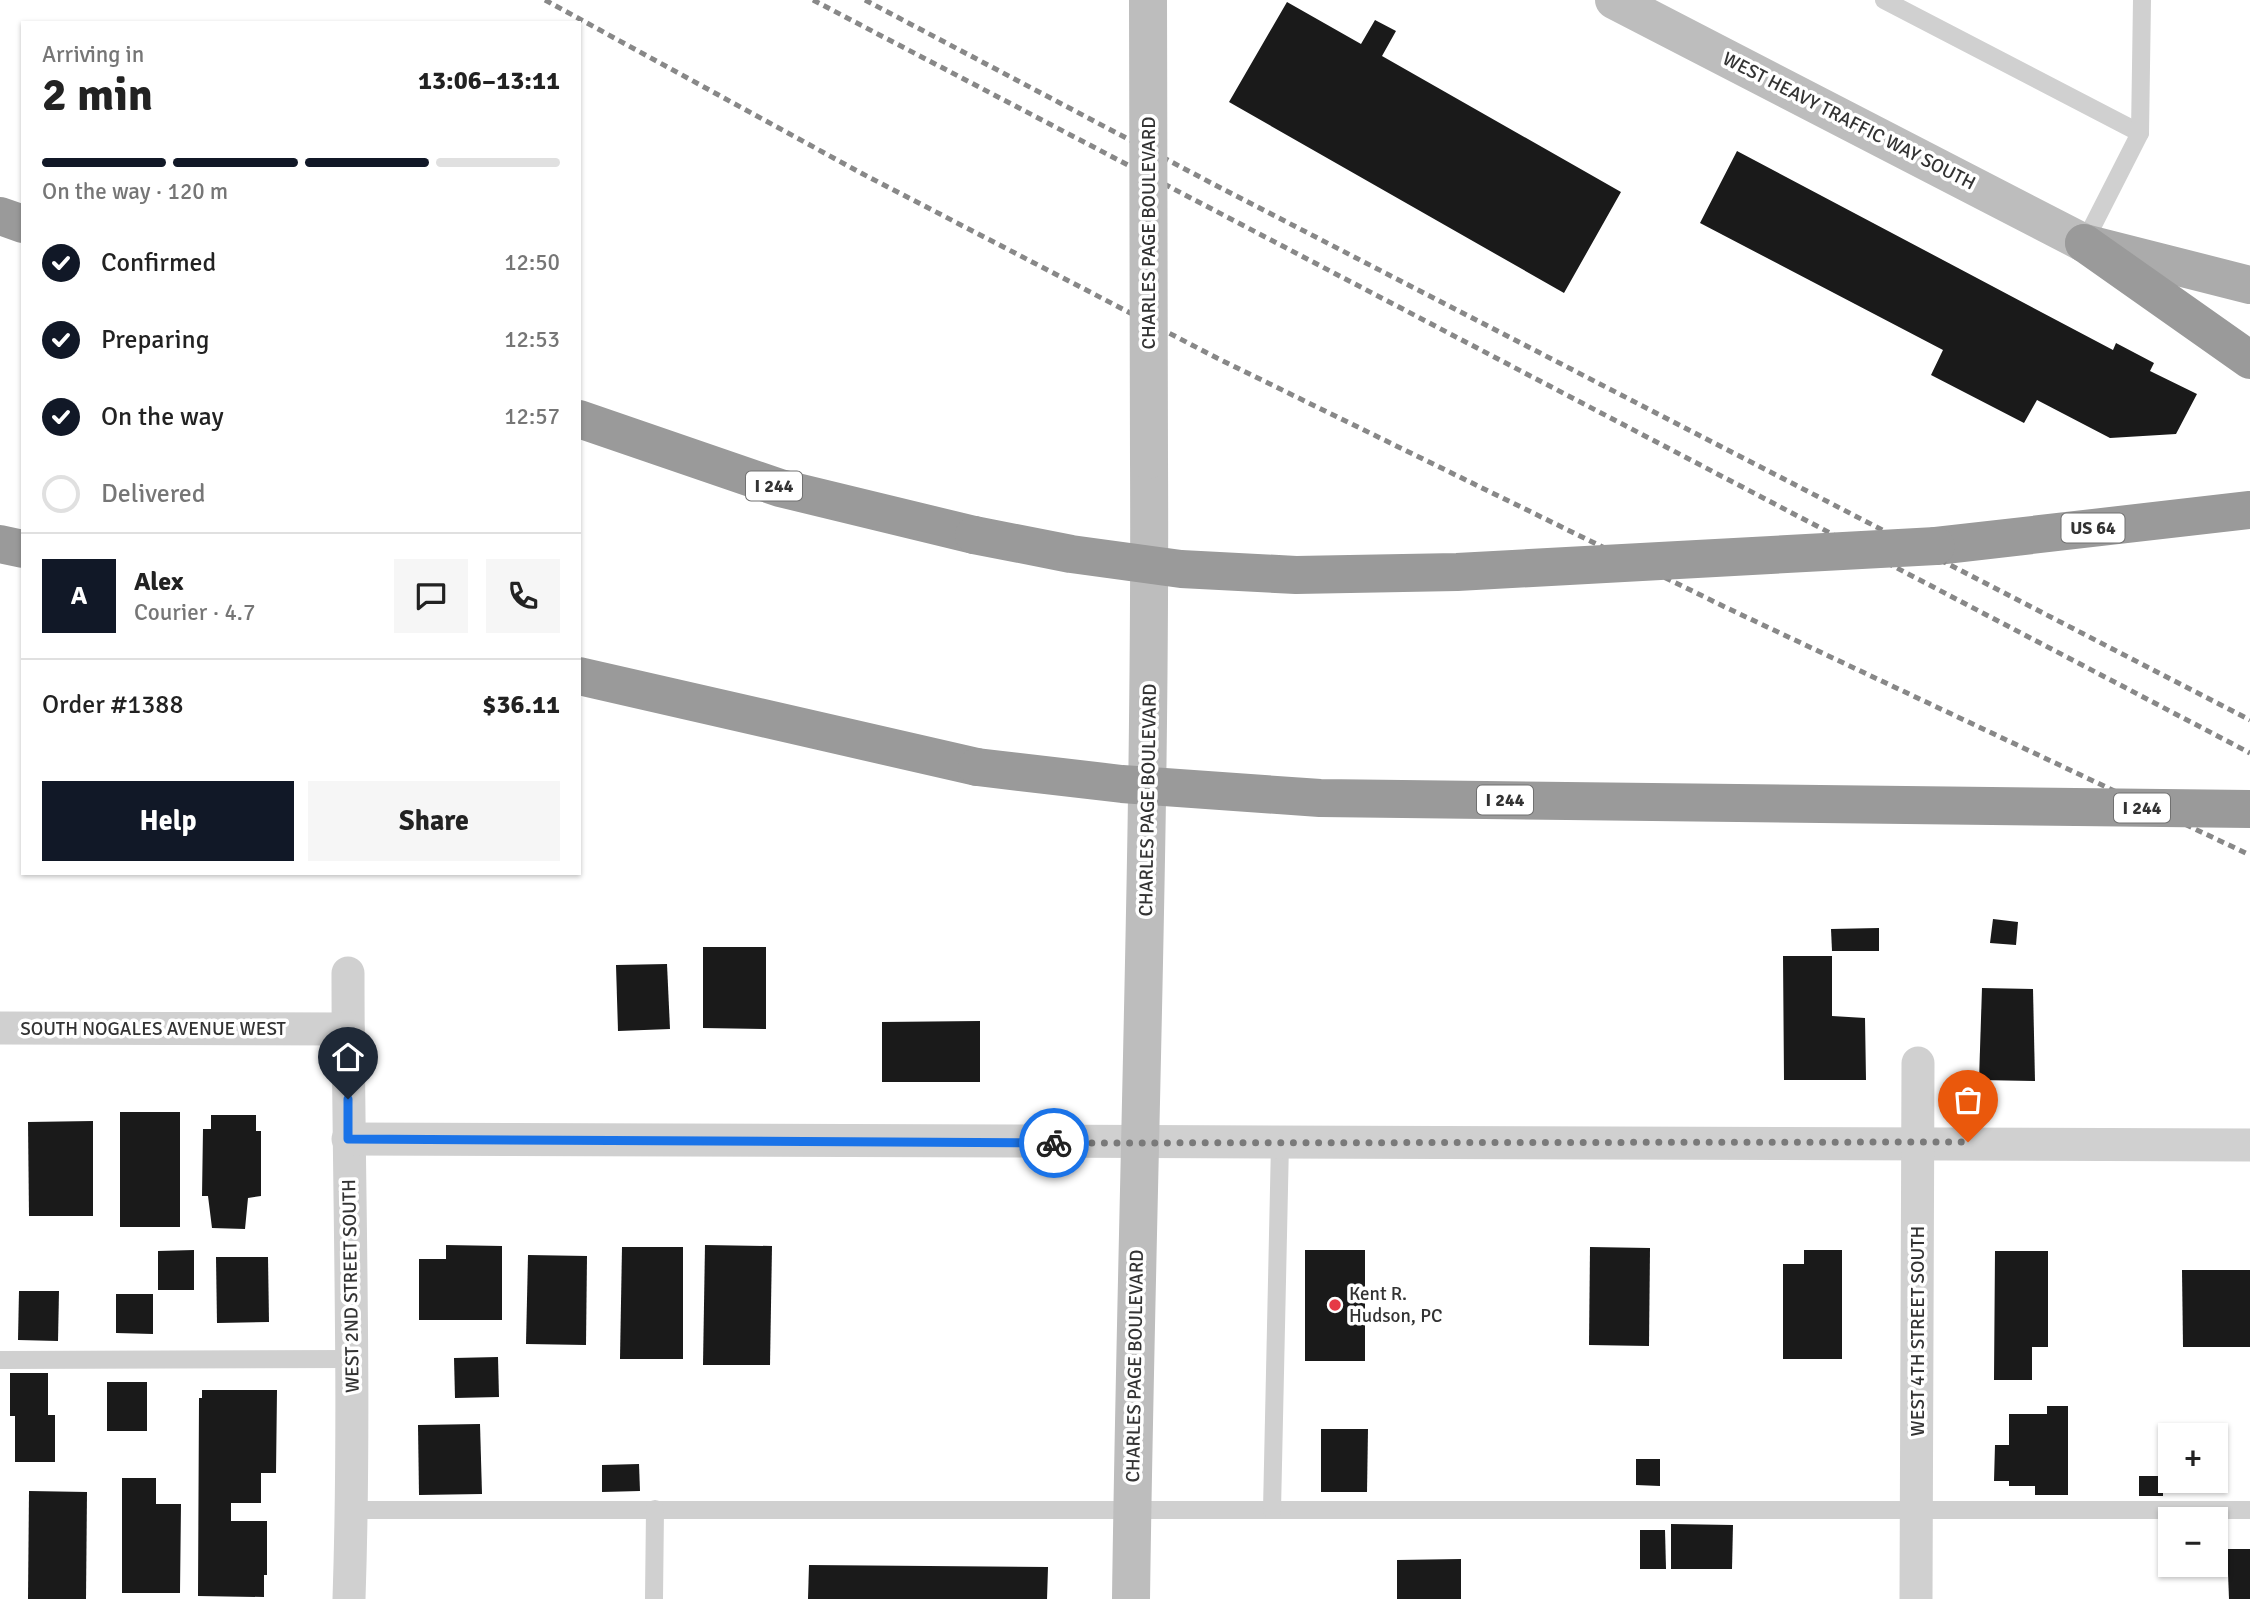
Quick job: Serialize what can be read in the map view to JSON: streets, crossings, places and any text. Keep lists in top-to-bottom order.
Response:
{
  "streets": {
    "highway": ["I 244", "US 64"],
    "main road": ["WEST HEAVY TRAFFIC WAY SOUTH", "CHARLES PAGE BOULEVARD"],
    "street": ["SOUTH NOGALES AVENUE WEST", "WEST 2ND STREET SOUTH", "WEST 4TH STREET SOUTH"]
  },
  "crossings": [
    ["I 244", "US 64"],
    ["SOUTH NOGALES AVENUE WEST", "WEST 2ND STREET SOUTH"]
  ],
  "places": ["Kent R. Hudson, PC"],
  "page": {
    "heading": ["2 min", "Arriving in", "13:06–13:11"],
    "panel": [
      "Alex",
      "Courier · 4.7",
      "Order #1388",
      "$36.11"
    ],
    "bar": "On the way · 120 m",
    "list": [
      ["Confirmed", "12:50"],
      ["Preparing", "12:53"],
      ["On the way", "12:57"],
      "Delivered"
    ],
    "round": "A",
    "buttons": ["Help", "Share"],
    "map_buttons": ["+", "−"]
  }
}
